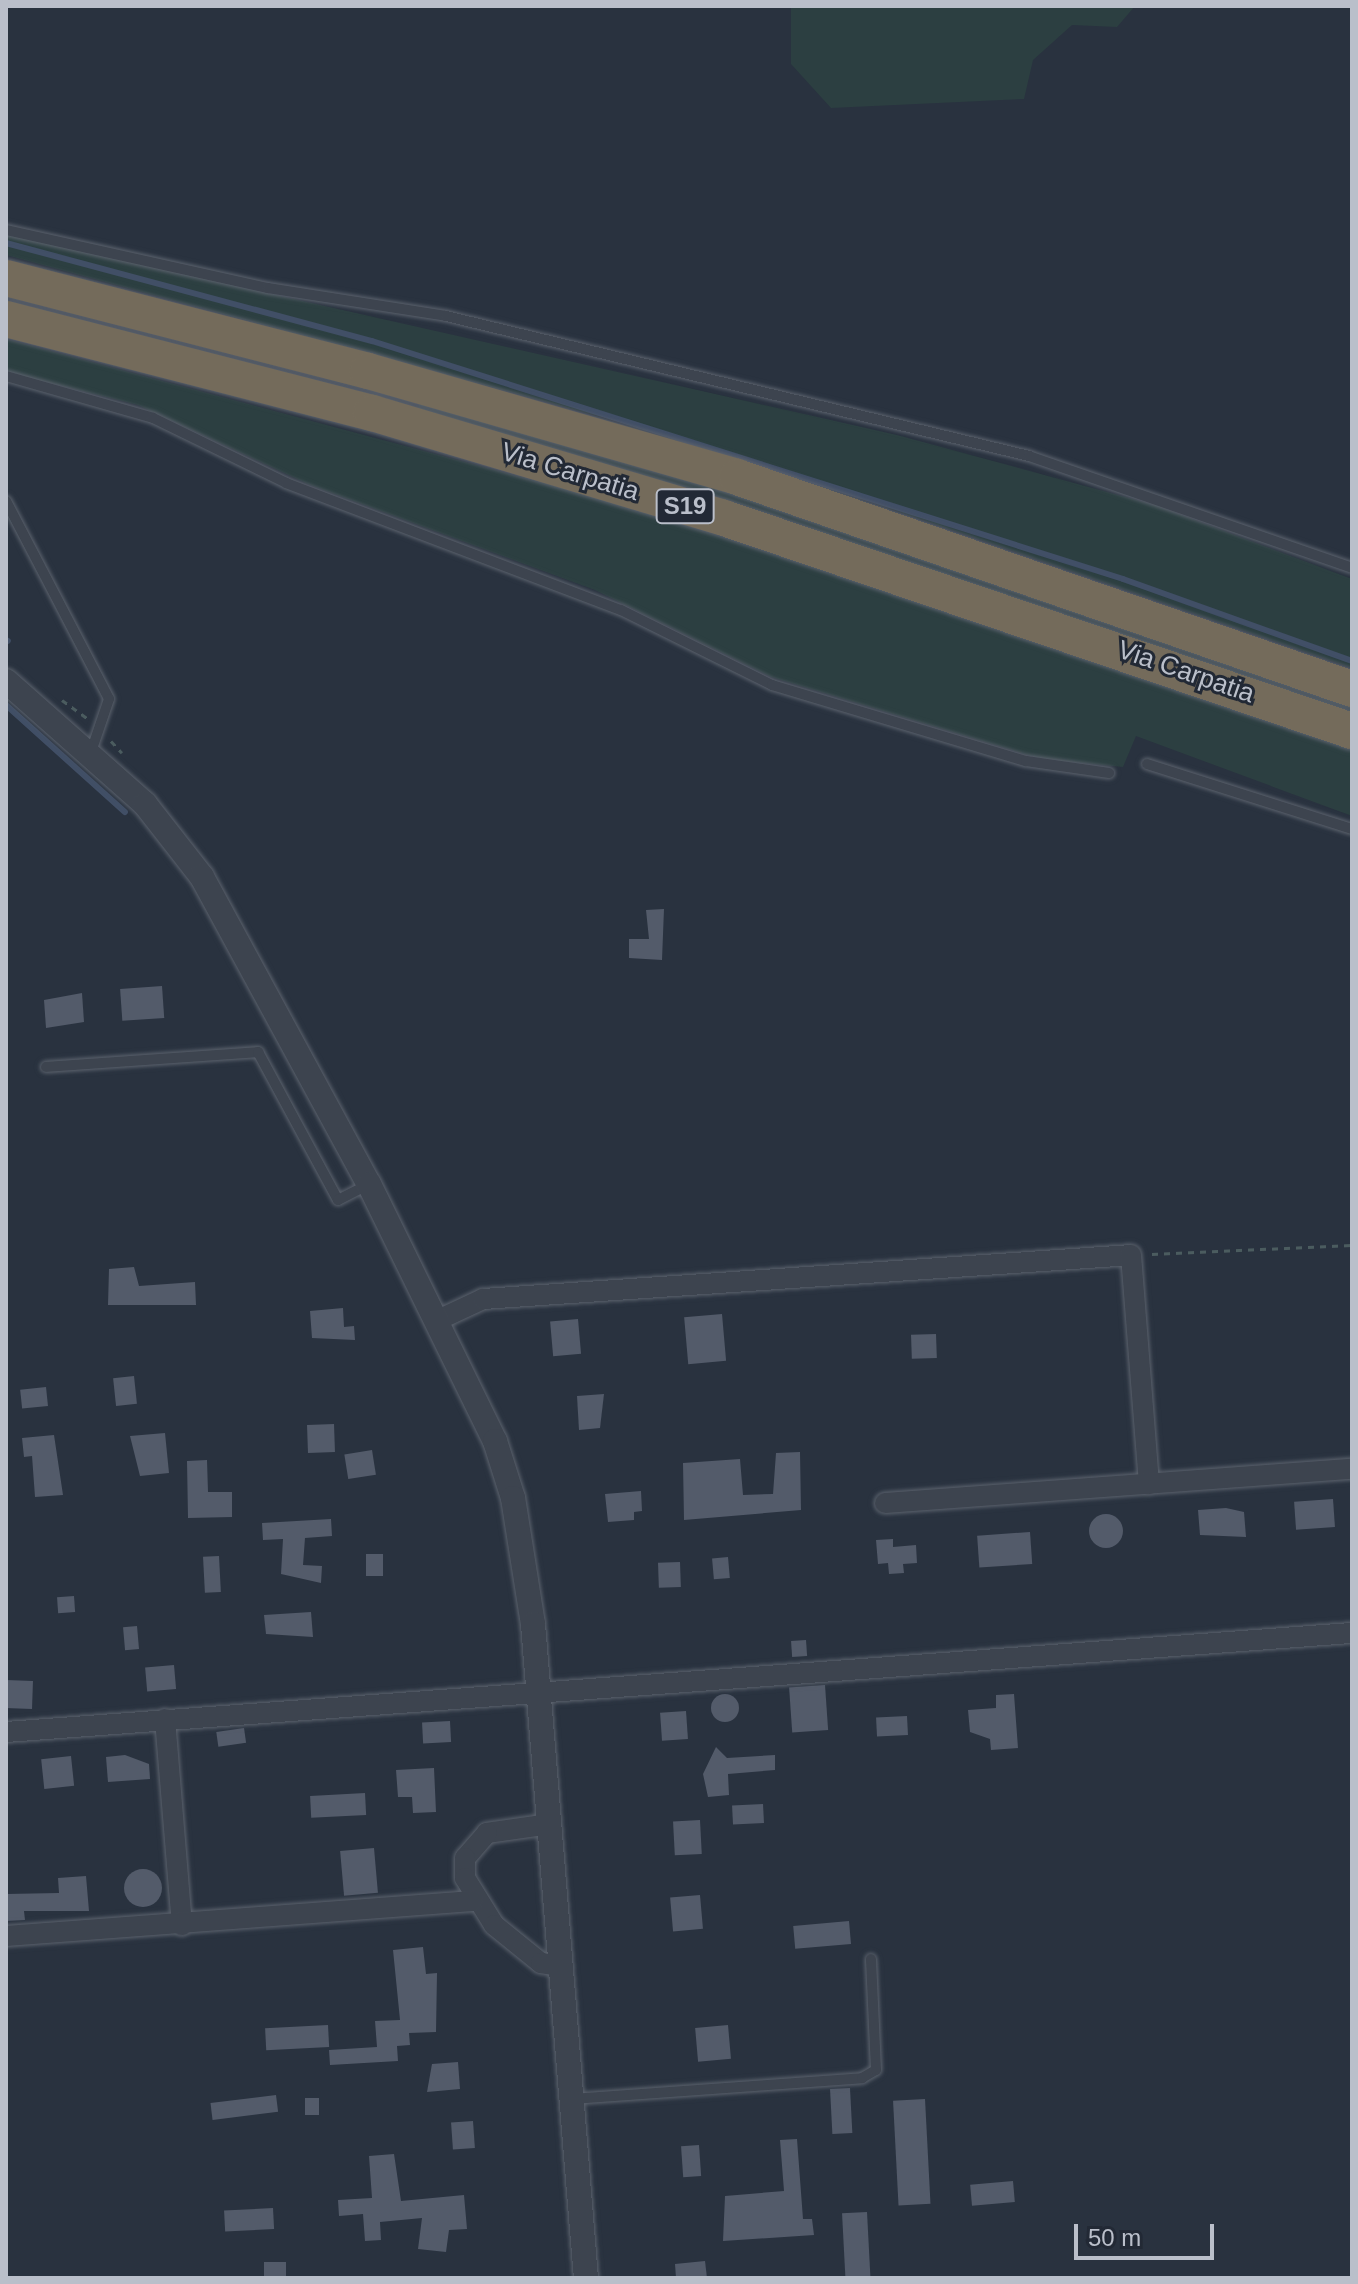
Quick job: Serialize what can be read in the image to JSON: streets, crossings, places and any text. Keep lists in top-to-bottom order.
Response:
{
  "streets": {
    "highway": ["Via Carpatia", "S19"]
  },
  "scale_bar": "50 m"
}
